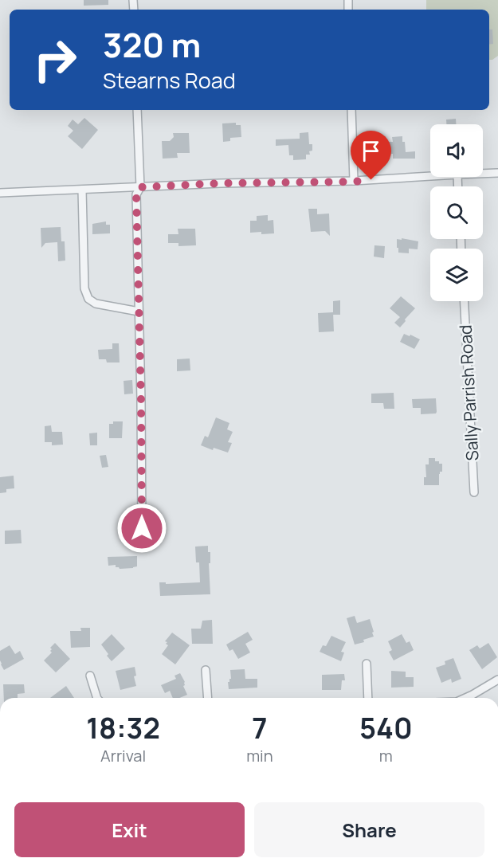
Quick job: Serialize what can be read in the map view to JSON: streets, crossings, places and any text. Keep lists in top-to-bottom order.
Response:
{
  "streets": {
    "street": ["Sally Parrish Road"]
  },
  "page": {
    "turn": ["320 m", "Stearns Road"],
    "eta": [
      "18:32",
      "Arrival",
      "7",
      "min",
      "540",
      "m"
    ],
    "buttons": ["Exit", "Share"]
  }
}
